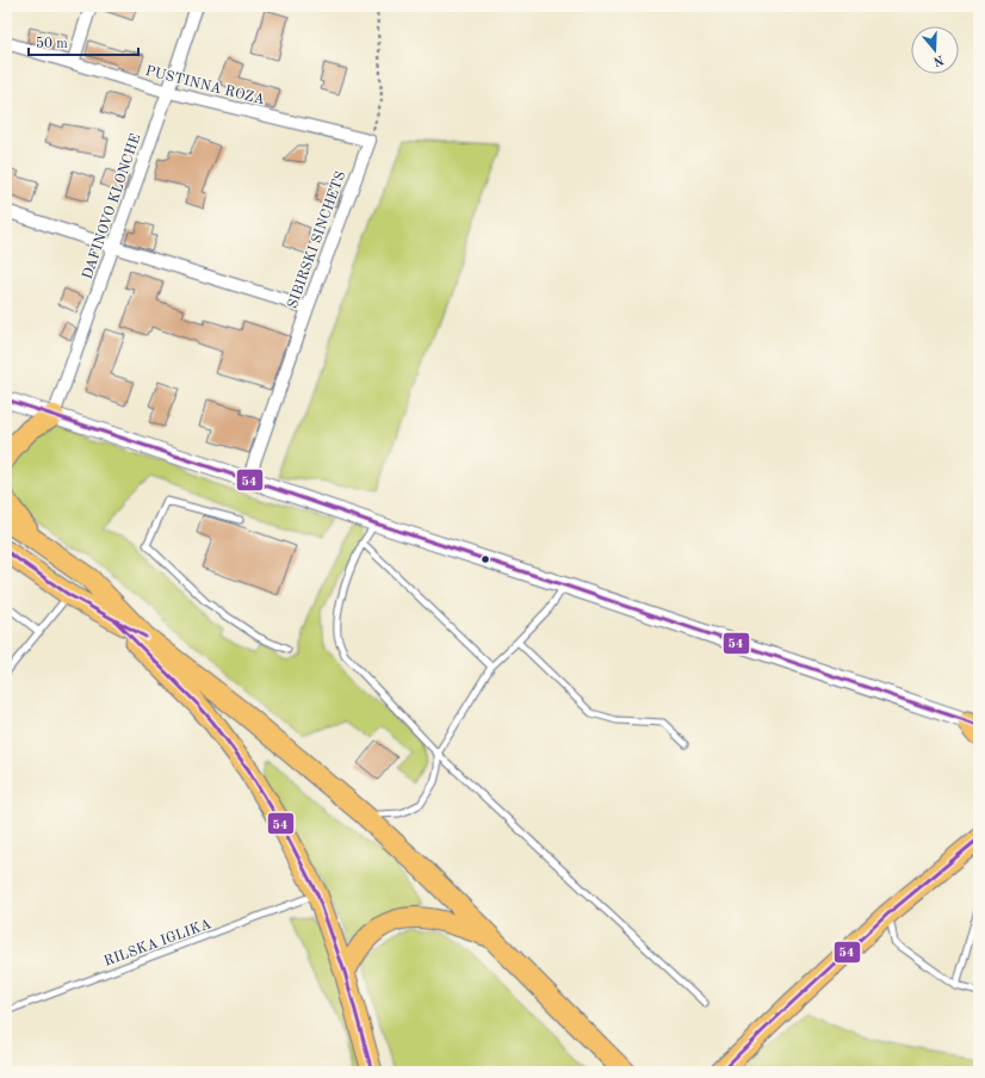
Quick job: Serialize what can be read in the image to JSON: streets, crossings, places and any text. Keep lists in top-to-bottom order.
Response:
{
  "streets": {
    "street": ["PUSTINNA ROZA", "DAFINOVO KLONCHE", "SIBIRSKI SINCHETS"],
    "lane": ["RILSKA IGLIKA"]
  },
  "crossings": [
    ["PUSTINNA ROZA", "DAFINOVO KLONCHE"],
    ["PUSTINNA ROZA", "SIBIRSKI SINCHETS"]
  ],
  "lines": ["transit line 54"],
  "scale_bar": "50 m",
  "north": "bottom"
}
